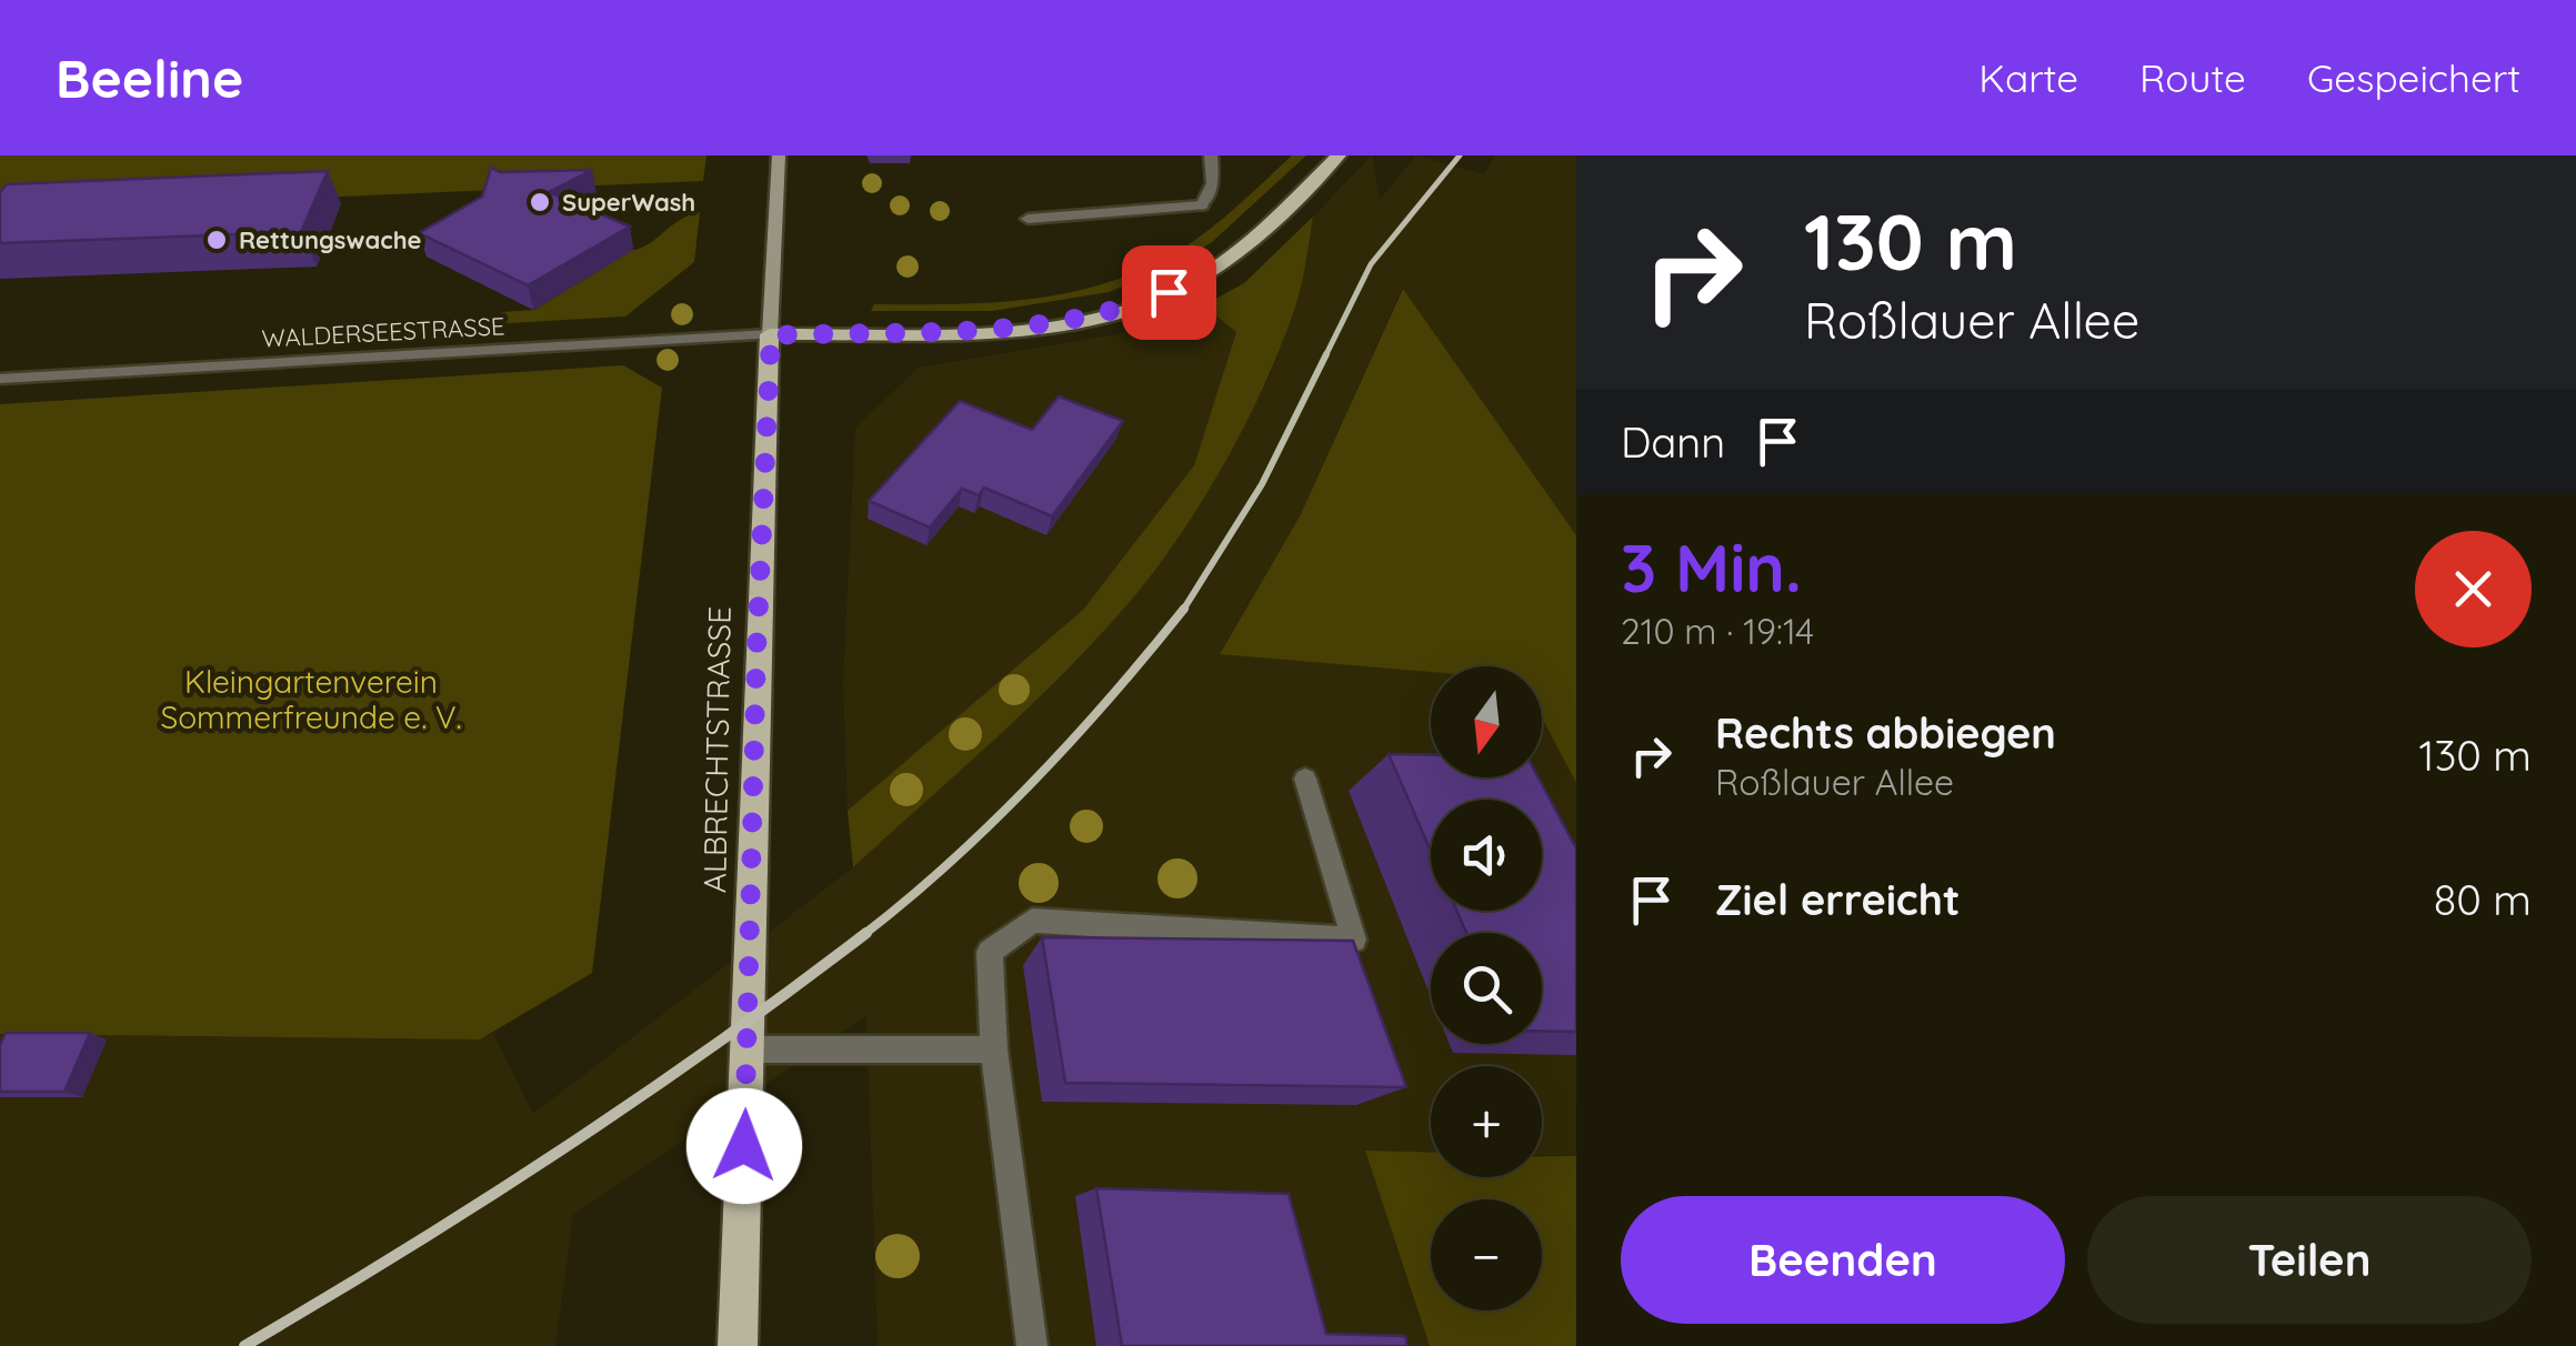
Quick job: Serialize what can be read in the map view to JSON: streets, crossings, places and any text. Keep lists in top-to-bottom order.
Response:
{
  "streets": {
    "main road": ["ALBRECHTSTRASSE"],
    "street": ["WALDERSEESTRASSE"]
  },
  "crossings": [
    ["WALDERSEESTRASSE", "ALBRECHTSTRASSE"]
  ],
  "parks": ["Kleingartenverein Sommerfreunde e. V."],
  "places": ["SuperWash", "Rettungswache"],
  "north": "bottom",
  "page": {
    "header": "Beeline",
    "nav": ["Karte", "Route", "Gespeichert"],
    "turn": ["130 m", "Roßlauer Allee"],
    "then": "Dann",
    "heading": ["3 Min.", "210 m · 19:14"],
    "map_buttons": ["+", "−"],
    "list": [
      {
        "name": "Rechts abbiegen",
        "note": "Roßlauer Allee",
        "value": "130 m"
      },
      {
        "name": "Ziel erreicht",
        "value": "80 m"
      }
    ],
    "buttons": ["Beenden", "Teilen"]
  }
}
